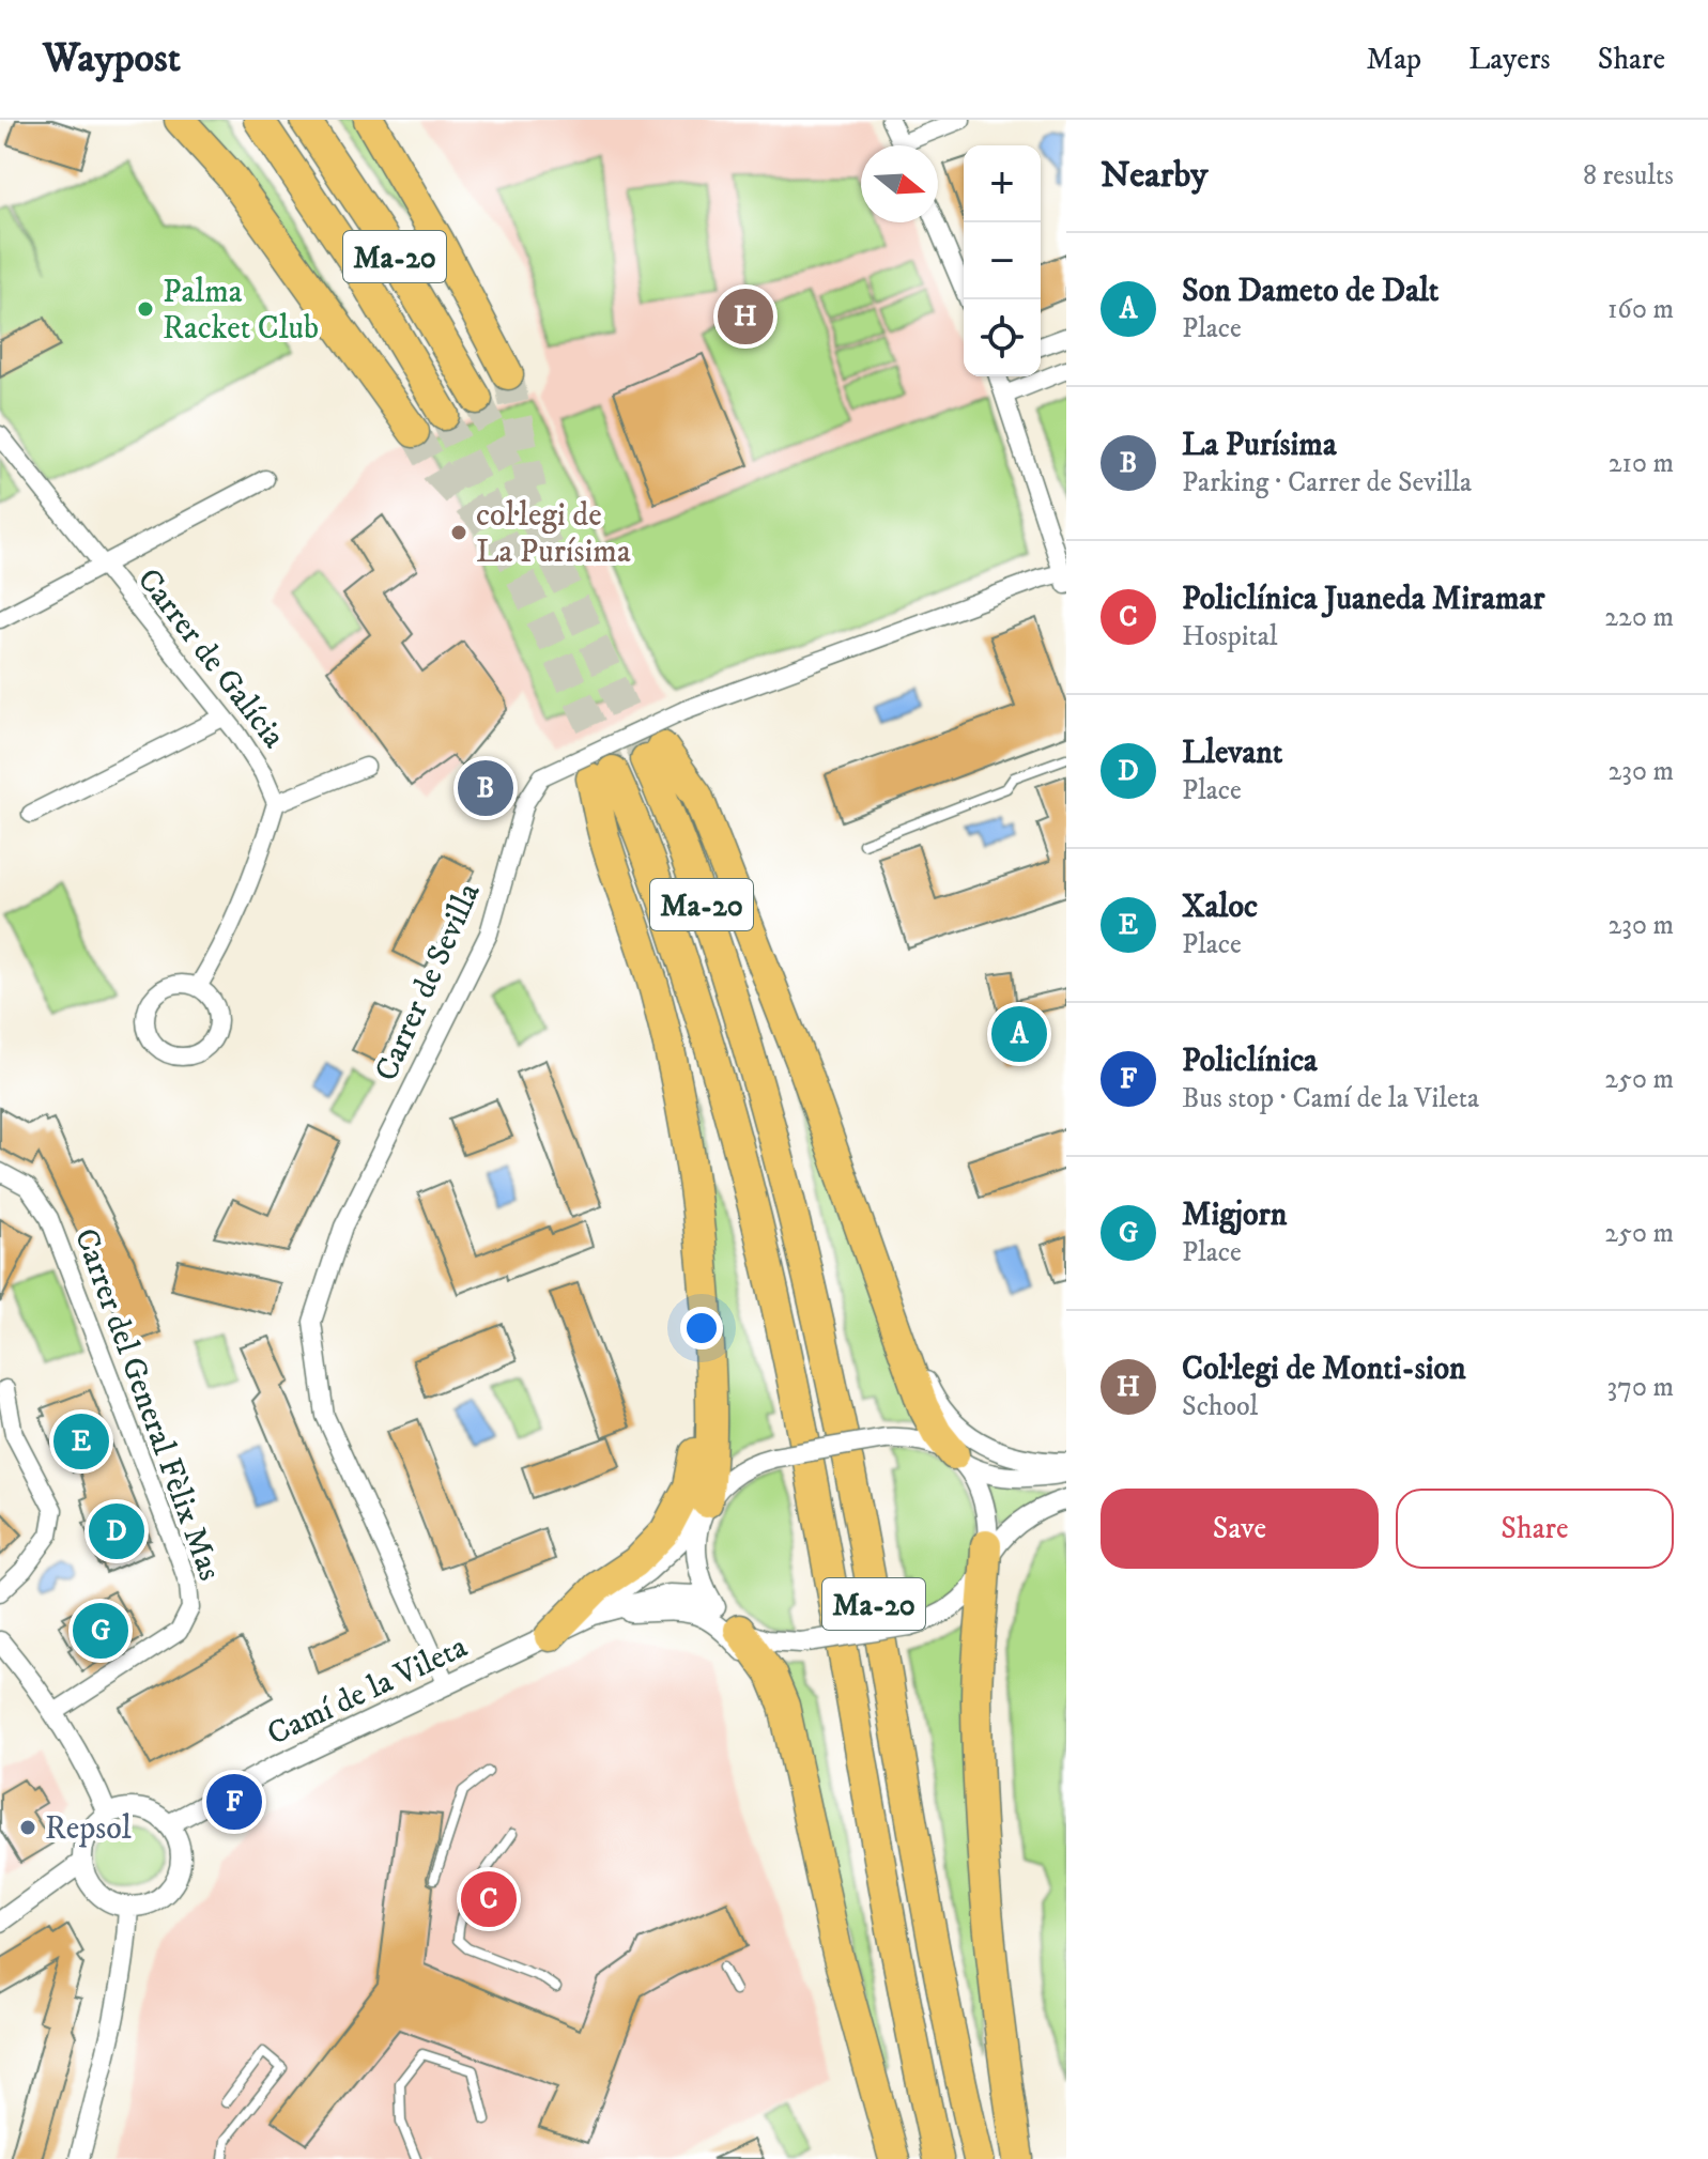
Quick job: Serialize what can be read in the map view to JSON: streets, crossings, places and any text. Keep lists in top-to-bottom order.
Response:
{
  "streets": {
    "highway": ["Ma-20"],
    "street": [
      "Carrer de Galícia",
      "Carrer de Sevilla",
      "Carrer del General Fèlix Mas",
      "Camí de la Vileta"
    ]
  },
  "crossings": [
    ["Carrer de Sevilla", "Camí de la Vileta"]
  ],
  "places": ["Palma Racket Club", "col·legi de La Purísima", "Repsol"],
  "north": "right",
  "page": {
    "header": "Waypost",
    "nav": ["Map", "Layers", "Share"],
    "heading": ["Nearby", "8 results"],
    "map_buttons": ["+", "−"],
    "list": [
      {
        "mark": "A",
        "name": "Son Dameto de Dalt",
        "note": "Place",
        "value": "160 m"
      },
      {
        "mark": "B",
        "name": "La Purísima",
        "note": "Parking · Carrer de Sevilla",
        "value": "210 m"
      },
      {
        "mark": "C",
        "name": "Policlínica Juaneda Miramar",
        "note": "Hospital",
        "value": "220 m"
      },
      {
        "mark": "D",
        "name": "Llevant",
        "note": "Place",
        "value": "230 m"
      },
      {
        "mark": "E",
        "name": "Xaloc",
        "note": "Place",
        "value": "230 m"
      },
      {
        "mark": "F",
        "name": "Policlínica",
        "note": "Bus stop · Camí de la Vileta",
        "value": "250 m"
      },
      {
        "mark": "G",
        "name": "Migjorn",
        "note": "Place",
        "value": "250 m"
      },
      {
        "mark": "H",
        "name": "Col·legi de Monti-sion",
        "note": "School",
        "value": "370 m"
      }
    ],
    "pins": [
      "H",
      "B",
      "A",
      "E",
      "D",
      "G",
      "F",
      "C"
    ],
    "buttons": ["Save", "Share"]
  }
}
